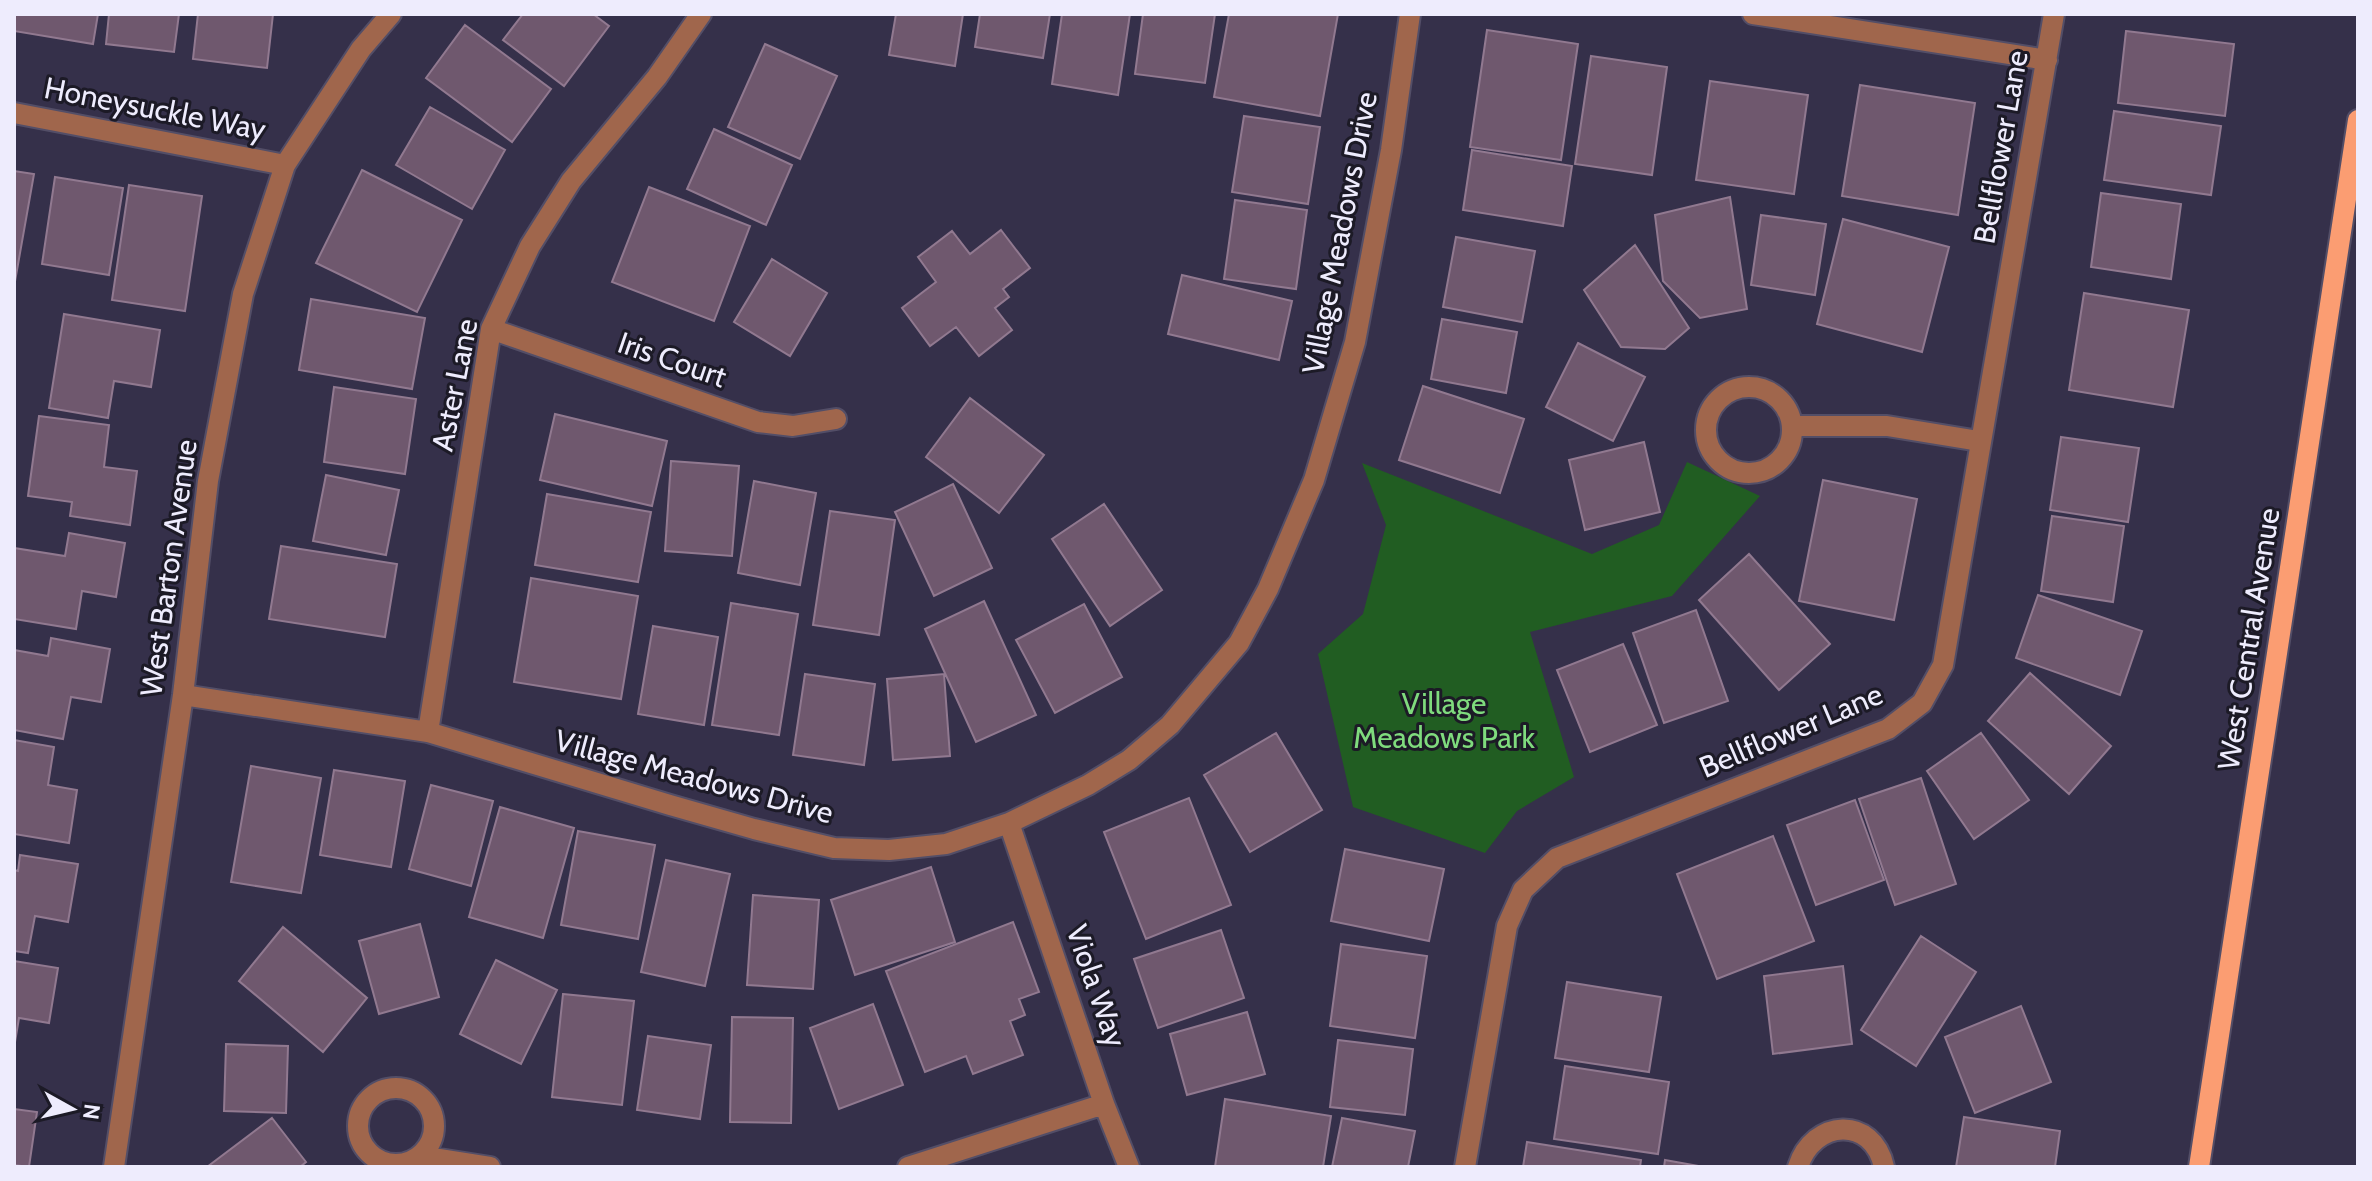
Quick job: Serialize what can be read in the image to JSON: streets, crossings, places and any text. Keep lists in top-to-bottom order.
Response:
{
  "streets": {
    "main road": ["West Central Avenue"],
    "street": [
      "Honeysuckle Way",
      "Bellflower Lane",
      "Village Meadows Drive",
      "Iris Court",
      "Aster Lane",
      "West Barton Avenue",
      "Viola Way"
    ]
  },
  "crossings": [
    ["Honeysuckle Way", "West Barton Avenue"],
    ["Village Meadows Drive", "Aster Lane"],
    ["Village Meadows Drive", "West Barton Avenue"],
    ["Village Meadows Drive", "Viola Way"],
    ["Iris Court", "Aster Lane"]
  ],
  "parks": ["Village Meadows Park"],
  "north": "right"
}
